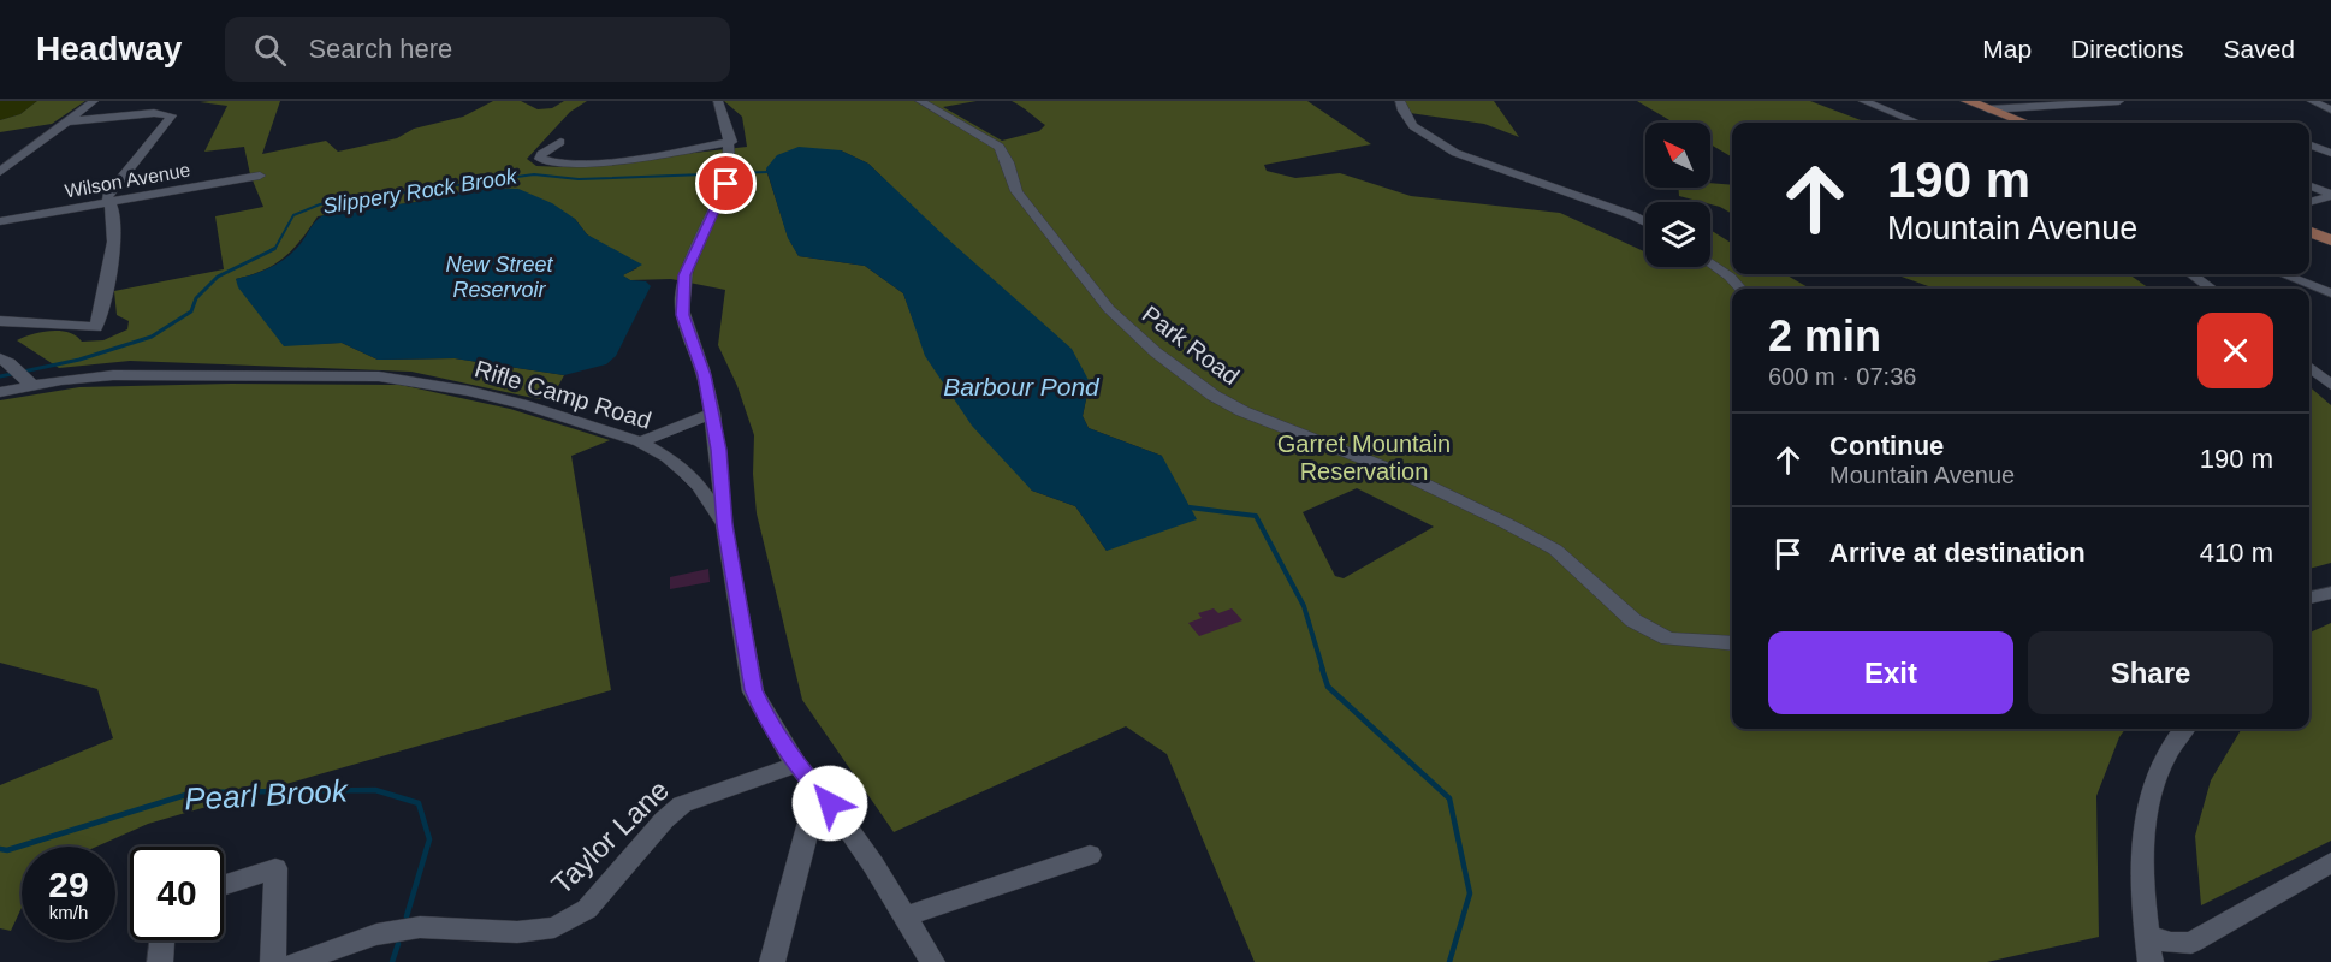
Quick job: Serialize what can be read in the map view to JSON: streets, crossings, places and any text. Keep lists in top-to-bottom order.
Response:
{
  "streets": {
    "street": [
      "Wilson Avenue",
      "Park Road",
      "Rifle Camp Road",
      "Taylor Lane"
    ]
  },
  "crossings": [
    ["Rifle Camp Road", "Taylor Lane"]
  ],
  "water": [
    "Slippery Rock Brook",
    "New Street Reservoir",
    "Barbour Pond",
    "Pearl Brook"
  ],
  "parks": ["Garret Mountain Reservation"],
  "north": "top left",
  "page": {
    "header": "Headway",
    "search": "Search here",
    "nav": ["Map", "Directions", "Saved"],
    "turn": ["190 m", "Mountain Avenue"],
    "heading": ["2 min", "600 m · 07:36"],
    "list": [
      {
        "name": "Continue",
        "note": "Mountain Avenue",
        "value": "190 m"
      },
      {
        "name": "Arrive at destination",
        "value": "410 m"
      }
    ],
    "buttons": ["Exit", "Share"],
    "speed": "29 km/h",
    "limit": "40"
  }
}
